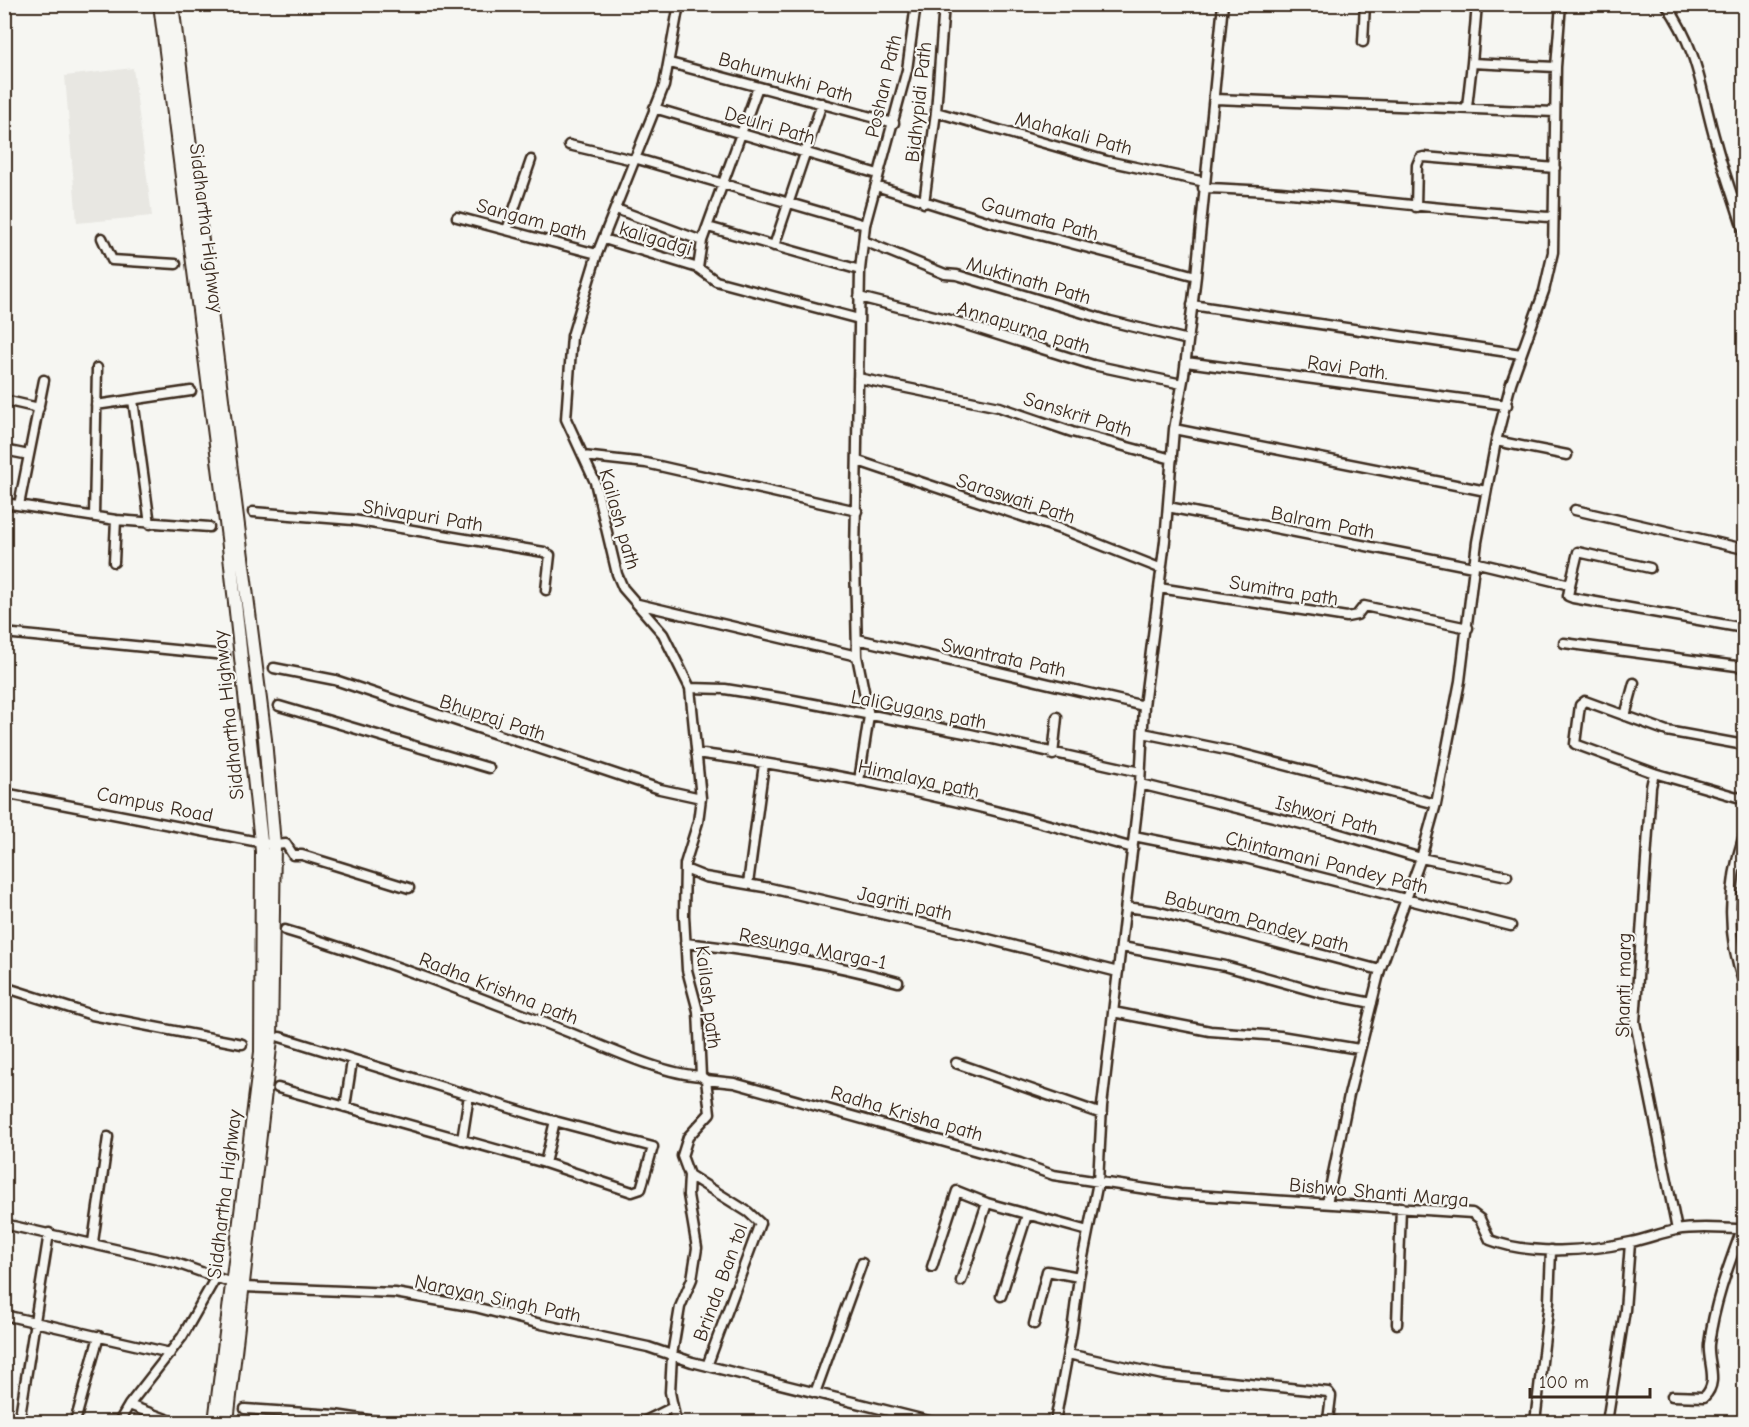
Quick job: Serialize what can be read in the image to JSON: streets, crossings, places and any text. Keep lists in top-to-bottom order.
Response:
{
  "streets": {
    "highway": ["Siddhartha Highway"],
    "street": [
      "Bahumukhi Path",
      "Poshan Path",
      "Bidhypidi Path",
      "Deulri Path",
      "Mahakali Path",
      "Gaumata Path",
      "Sangam path",
      "kaligadgi",
      "Muktinath Path",
      "Annapurna path",
      "Ravi Path.",
      "Sanskrit Path",
      "Saraswati Path",
      "Shivapuri Path",
      "Kailash path",
      "Balram Path",
      "Sumitra path",
      "Swantrata Path",
      "LaliGugans path",
      "Bhupraj Path",
      "Himalaya path",
      "Campus Road",
      "Ishwori Path",
      "Chintamani Pandey Path",
      "Jagriti path",
      "Baburam Pandey path",
      "Resunga Marga-1",
      "Shanti marg",
      "Radha Krishna path",
      "Radha Krisha path",
      "Bishwo Shanti Marga",
      "Brinda Ban tol",
      "Narayan Singh Path"
    ]
  },
  "crossings": [
    ["Bahumukhi Path", "Poshan Path"],
    ["Bahumukhi Path", "Kailash path"],
    ["Poshan Path", "Deulri Path"],
    ["Poshan Path", "Gaumata Path"],
    ["Poshan Path", "kaligadgi"],
    ["Poshan Path", "Muktinath Path"],
    ["Poshan Path", "Annapurna path"],
    ["Poshan Path", "Sanskrit Path"],
    ["Poshan Path", "Saraswati Path"],
    ["Poshan Path", "Swantrata Path"],
    ["Poshan Path", "LaliGugans path"],
    ["Bidhypidi Path", "Mahakali Path"],
    ["Bidhypidi Path", "Gaumata Path"],
    ["Deulri Path", "Kailash path"],
    ["Sangam path", "Kailash path"],
    ["Siddhartha Highway", "Campus Road"],
    ["Siddhartha Highway", "Narayan Singh Path"],
    ["kaligadgi", "Kailash path"],
    ["Kailash path", "LaliGugans path"],
    ["Kailash path", "Bhupraj Path"],
    ["Kailash path", "Himalaya path"],
    ["Kailash path", "Jagriti path"],
    ["Kailash path", "Resunga Marga-1"],
    ["Kailash path", "Radha Krishna path"],
    ["Kailash path", "Radha Krisha path"],
    ["Kailash path", "Brinda Ban tol"],
    ["Shanti marg", "Bishwo Shanti Marga"],
    ["Radha Krishna path", "Radha Krisha path"],
    ["Radha Krisha path", "Bishwo Shanti Marga"],
    ["Brinda Ban tol", "Narayan Singh Path"]
  ],
  "scale_bar": "100 m"
}
